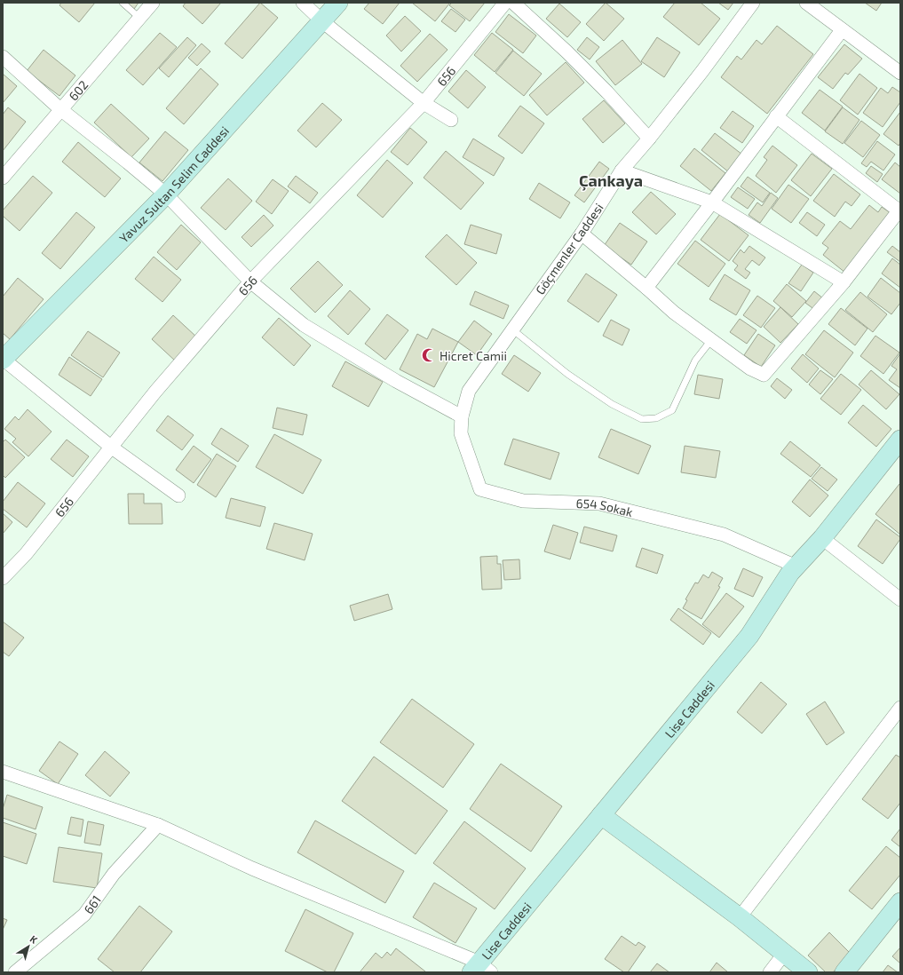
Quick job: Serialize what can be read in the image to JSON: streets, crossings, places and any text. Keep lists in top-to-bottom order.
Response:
{
  "streets": {
    "street": [
      "656",
      "602",
      "Yavuz Sultan Selim Caddesi",
      "Göçmenler Caddesi",
      "654 Sokak",
      "Lise Caddesi",
      "661"
    ]
  },
  "crossings": [
    ["Göçmenler Caddesi", "654 Sokak"],
    ["654 Sokak", "Lise Caddesi"]
  ],
  "districts": ["Çankaya"],
  "places": {
    "mosque": ["Hicret Camii"]
  },
  "north": "top right"
}
